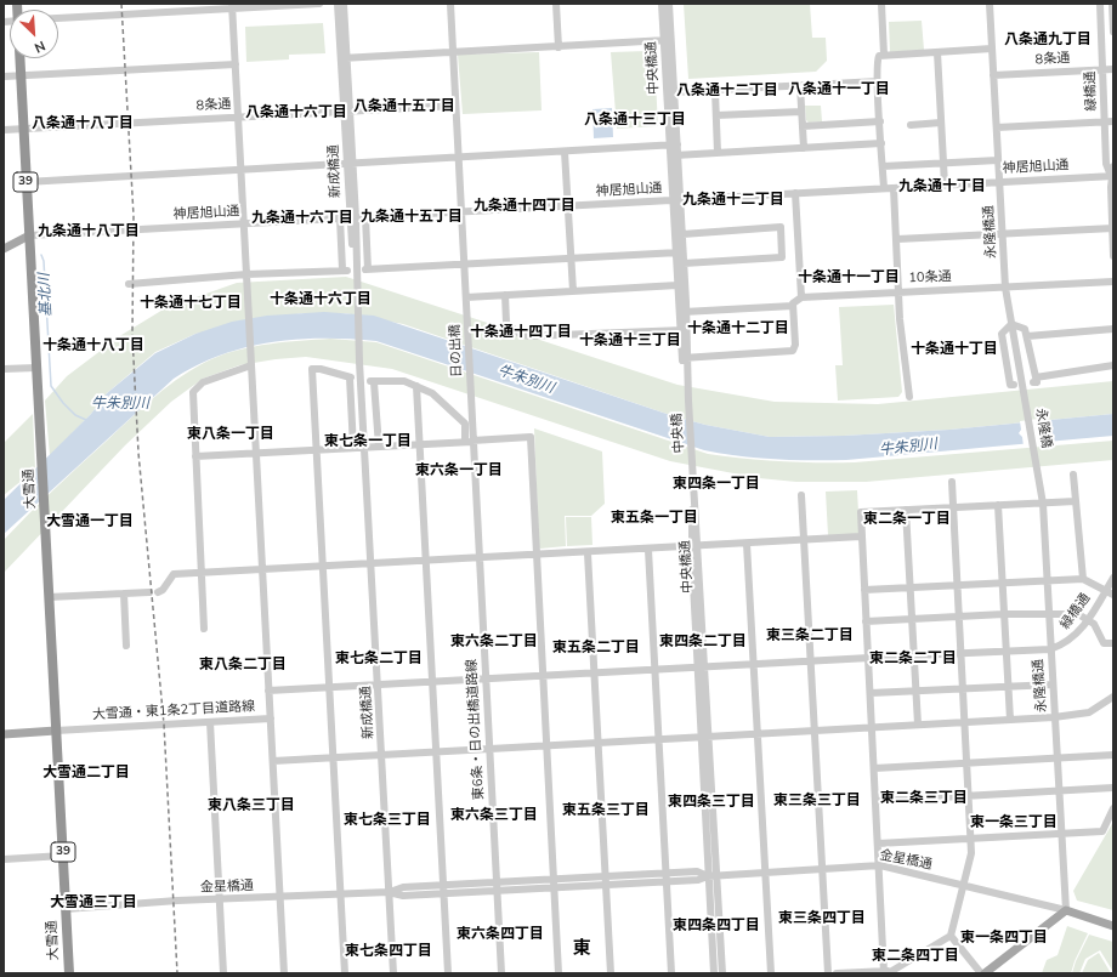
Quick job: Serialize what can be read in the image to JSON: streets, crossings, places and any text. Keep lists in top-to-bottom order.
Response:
{
  "streets": {
    "highway": ["39", "大雪通"],
    "street": [
      "8条通",
      "中央橋通",
      "緑橋通",
      "神居旭山通",
      "新成橋通",
      "永隆橋通",
      "10条通",
      "日の出橋",
      "永隆橋",
      "中央橋",
      "大雪通・東1条2丁目道路線",
      "東6条・日の出橋道路線",
      "金星橋通"
    ]
  },
  "crossings": [
    ["8条通", "緑橋通"],
    ["8条通", "新成橋通"],
    ["8条通", "永隆橋通"],
    ["8条通", "大雪通"],
    ["中央橋通", "神居旭山通"],
    ["中央橋通", "中央橋"],
    ["中央橋通", "大雪通・東1条2丁目道路線"],
    ["中央橋通", "金星橋通"],
    ["緑橋通", "神居旭山通"],
    ["緑橋通", "永隆橋通"],
    ["緑橋通", "大雪通・東1条2丁目道路線"],
    ["神居旭山通", "新成橋通"],
    ["神居旭山通", "永隆橋通"],
    ["神居旭山通", "大雪通"],
    ["新成橋通", "大雪通・東1条2丁目道路線"],
    ["新成橋通", "金星橋通"],
    ["永隆橋通", "10条通"],
    ["永隆橋通", "永隆橋"],
    ["永隆橋通", "大雪通・東1条2丁目道路線"],
    ["永隆橋通", "金星橋通"],
    ["日の出橋", "東6条・日の出橋道路線"],
    ["大雪通", "大雪通・東1条2丁目道路線"],
    ["大雪通", "金星橋通"],
    ["大雪通・東1条2丁目道路線", "東6条・日の出橋道路線"],
    ["東6条・日の出橋道路線", "金星橋通"]
  ],
  "districts": [
    "八条通九丁目",
    "八条通十一丁目",
    "八条通十二丁目",
    "八条通十五丁目",
    "八条通十六丁目",
    "八条通十三丁目",
    "八条通十八丁目",
    "九条通十丁目",
    "九条通十二丁目",
    "九条通十四丁目",
    "九条通十五丁目",
    "九条通十六丁目",
    "九条通十八丁目",
    "十条通十一丁目",
    "十条通十六丁目",
    "十条通十七丁目",
    "十条通十二丁目",
    "十条通十四丁目",
    "十条通十三丁目",
    "十条通十八丁目",
    "十条通十丁目",
    "東八条一丁目",
    "東七条一丁目",
    "東六条一丁目",
    "東四条一丁目",
    "東五条一丁目",
    "東二条一丁目",
    "大雪通一丁目",
    "東三条二丁目",
    "東六条二丁目",
    "東四条二丁目",
    "東五条二丁目",
    "東七条二丁目",
    "東二条二丁目",
    "東八条二丁目",
    "大雪通二丁目",
    "東二条三丁目",
    "東三条三丁目",
    "東四条三丁目",
    "東八条三丁目",
    "東五条三丁目",
    "東六条三丁目",
    "東七条三丁目",
    "東一条三丁目",
    "大雪通三丁目",
    "東三条四丁目",
    "東四条四丁目",
    "東六条四丁目",
    "東一条四丁目",
    "東",
    "東七条四丁目",
    "東二条四丁目"
  ],
  "water": ["基北川", "牛朱別川"],
  "north": "bottom right"
}
